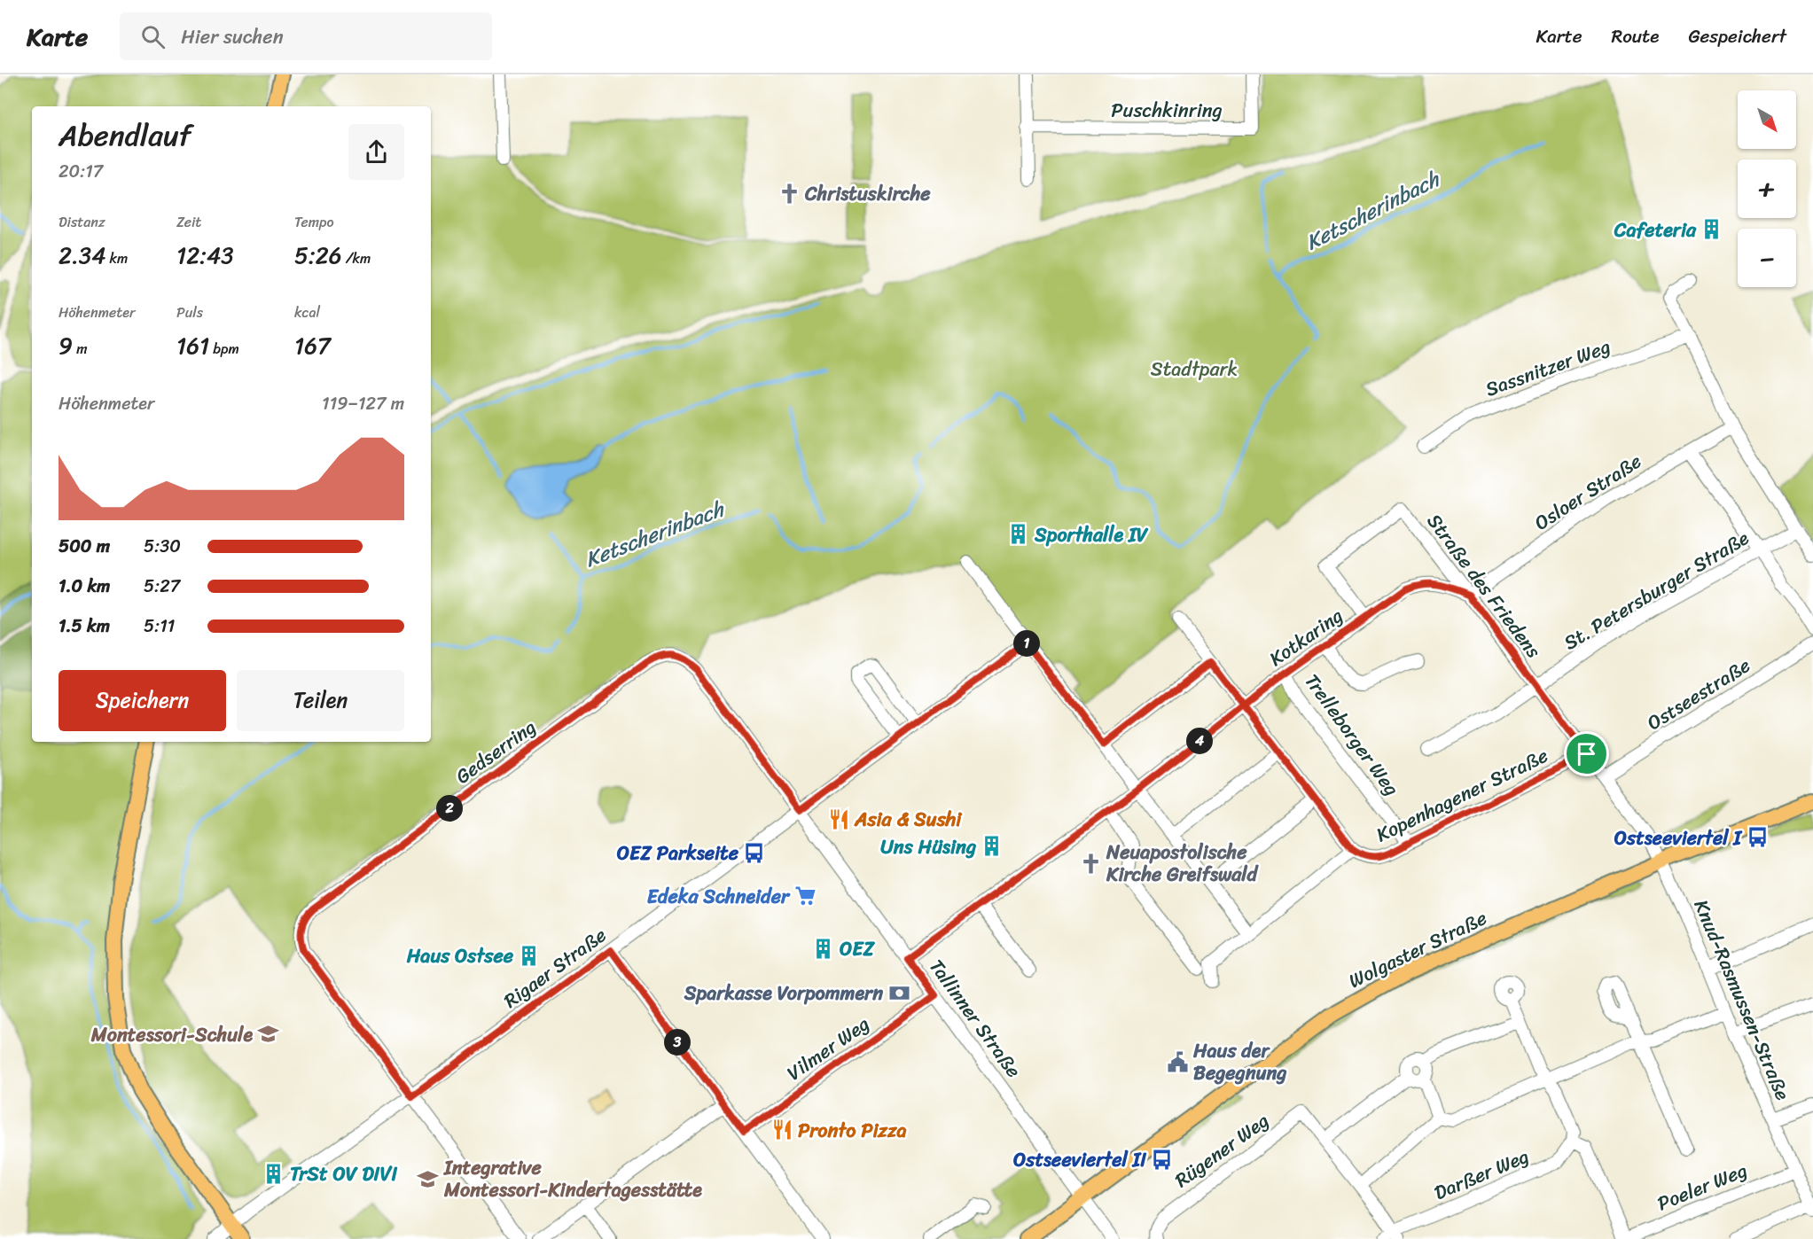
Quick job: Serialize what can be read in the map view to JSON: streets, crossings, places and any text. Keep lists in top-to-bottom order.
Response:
{
  "streets": {
    "main road": ["Wolgaster Straße"],
    "street": [
      "Puschkinring",
      "Sassnitzer Weg",
      "Osloer Straße",
      "Straße des Friedens",
      "St. Petersburger Straße",
      "Kotkaring",
      "Ostseestraße",
      "Trelleborger Weg",
      "Gedserring",
      "Kopenhagener Straße",
      "Rigaer Straße",
      "Knud-Rasmussen-Straße",
      "Tallinner Straße",
      "Vilmer Weg",
      "Rügener Weg",
      "Darßer Weg",
      "Poeler Weg"
    ]
  },
  "crossings": [
    ["Osloer Straße", "Straße des Friedens"],
    ["Osloer Straße", "Kotkaring"],
    ["Straße des Friedens", "St. Petersburger Straße"],
    ["Straße des Friedens", "Kotkaring"],
    ["Straße des Friedens", "Ostseestraße"],
    ["Straße des Friedens", "Kopenhagener Straße"],
    ["Straße des Friedens", "Wolgaster Straße"],
    ["Straße des Friedens", "Knud-Rasmussen-Straße"],
    ["Kotkaring", "Trelleborger Weg"],
    ["Trelleborger Weg", "Kopenhagener Straße"],
    ["Gedserring", "Rigaer Straße"],
    ["Gedserring", "Tallinner Straße"],
    ["Wolgaster Straße", "Knud-Rasmussen-Straße"],
    ["Wolgaster Straße", "Tallinner Straße"],
    ["Rigaer Straße", "Tallinner Straße"],
    ["Knud-Rasmussen-Straße", "Poeler Weg"],
    ["Tallinner Straße", "Vilmer Weg"]
  ],
  "water": ["Ketscherinbach"],
  "parks": ["Stadtpark"],
  "places": {
    "church": ["Christuskirche", "Neuapostolische Kirche Greifswald"],
    "building": [
      "Cafeteria",
      "Sporthalle IV",
      "Uns Hüsing",
      "OEZ",
      "Haus Ostsee",
      "TrSt OV DIVI"
    ],
    "restaurant": ["Asia & Sushi", "Pronto Pizza"],
    "bus stop": ["Ostseeviertel I", "OEZ Parkseite", "Ostseeviertel II"],
    "supermarket": ["Edeka Schneider"],
    "bank": ["Sparkasse Vorpommern"],
    "school or university": ["Montessori-Schule", "Integrative Montessori-Kindertagesstätte"],
    "public building": ["Haus der Begegnung"]
  },
  "north": "bottom right",
  "page": {
    "header": "Karte",
    "search": "Hier suchen",
    "nav": ["Karte", "Route", "Gespeichert"],
    "map_buttons": ["+", "−"],
    "heading": ["Abendlauf", "20:17"],
    "stats": [
      ["Distanz", "2.34 km"],
      ["Zeit", "12:43"],
      ["Tempo", "5:26 /km"],
      ["Höhenmeter", "9 m"],
      ["Puls", "161 bpm"],
      ["kcal", "167"]
    ],
    "chart": ["Höhenmeter", "119–127 m"],
    "list": [
      {
        "name": "500 m",
        "note": "5:30"
      },
      {
        "name": "1.0 km",
        "note": "5:27"
      },
      {
        "name": "1.5 km",
        "note": "5:11"
      }
    ],
    "pins": [
      "1",
      "4",
      "2",
      "3"
    ],
    "buttons": ["Speichern", "Teilen"]
  }
}
